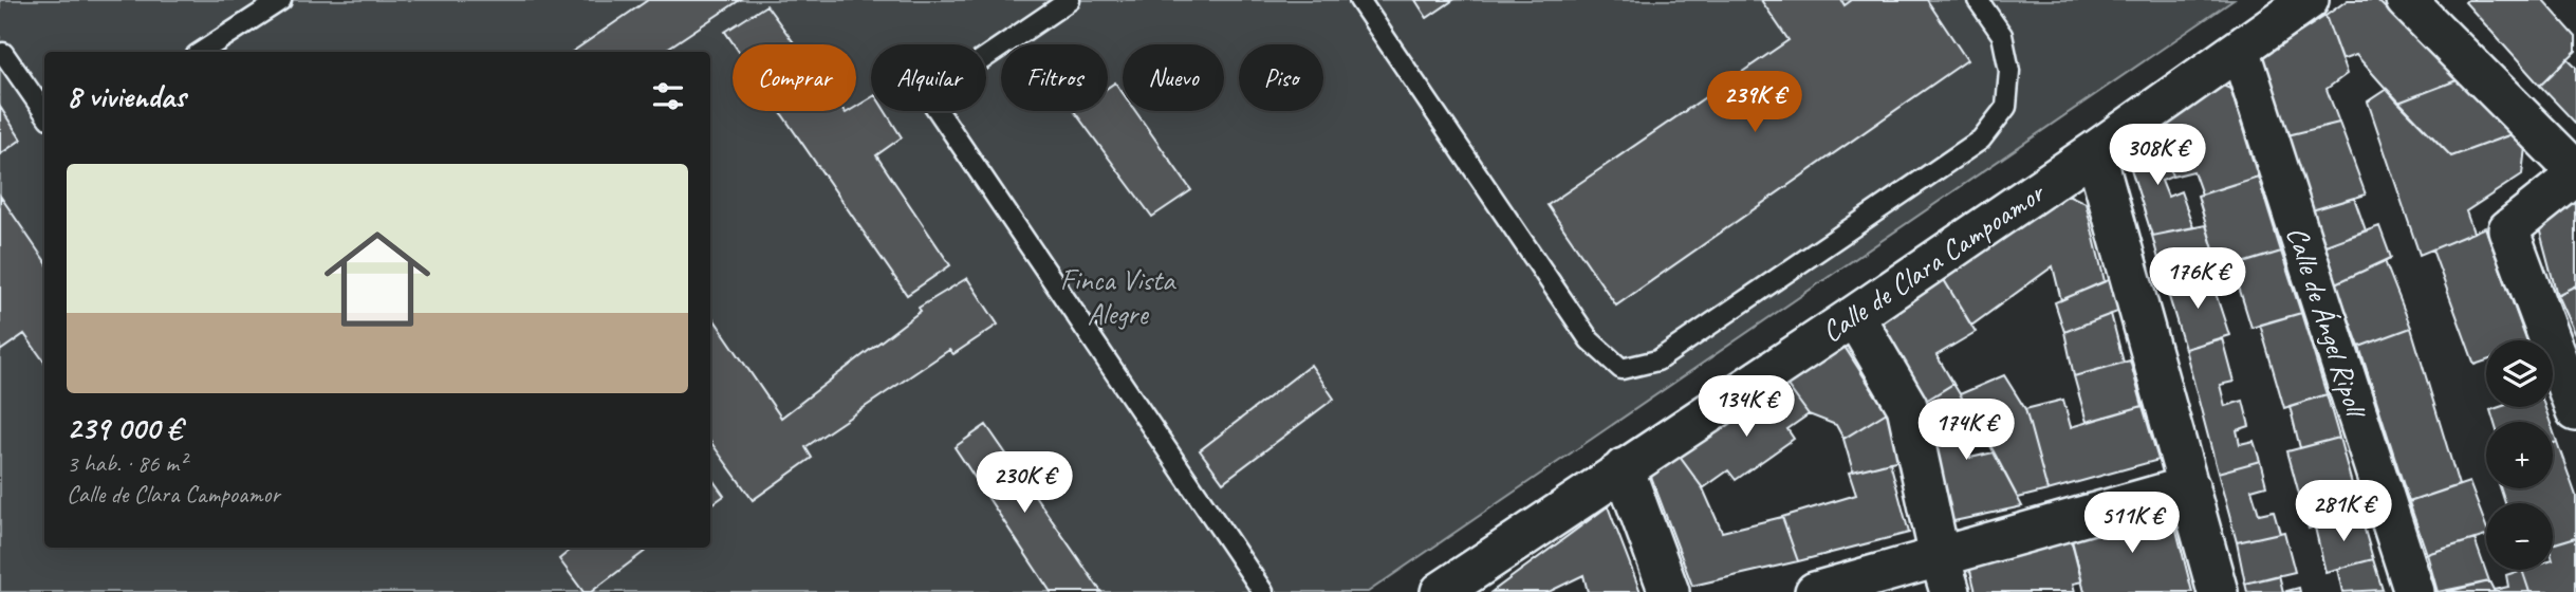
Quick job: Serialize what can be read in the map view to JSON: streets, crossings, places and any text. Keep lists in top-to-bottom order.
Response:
{
  "streets": {
    "street": ["Calle de Clara Campoamor", "Calle de Ángel Ripoll"]
  },
  "crossings": [
    ["Calle de Clara Campoamor", "Calle de Ángel Ripoll"]
  ],
  "parks": ["Finca Vista Alegre"],
  "page": {
    "chip": [
      "Comprar",
      "Alquilar",
      "Filtros",
      "Nuevo",
      "Piso"
    ],
    "heading": "8 viviendas",
    "price": [
      "239K €",
      "308K €",
      "176K €",
      "134K €",
      "174K €",
      "230K €",
      "281K €",
      "511K €"
    ],
    "list": [
      {
        "name": "239 000 €",
        "note": "3 hab. · 86 m² · Calle de Clara Campoamor"
      }
    ],
    "map_buttons": ["+", "−"]
  }
}
